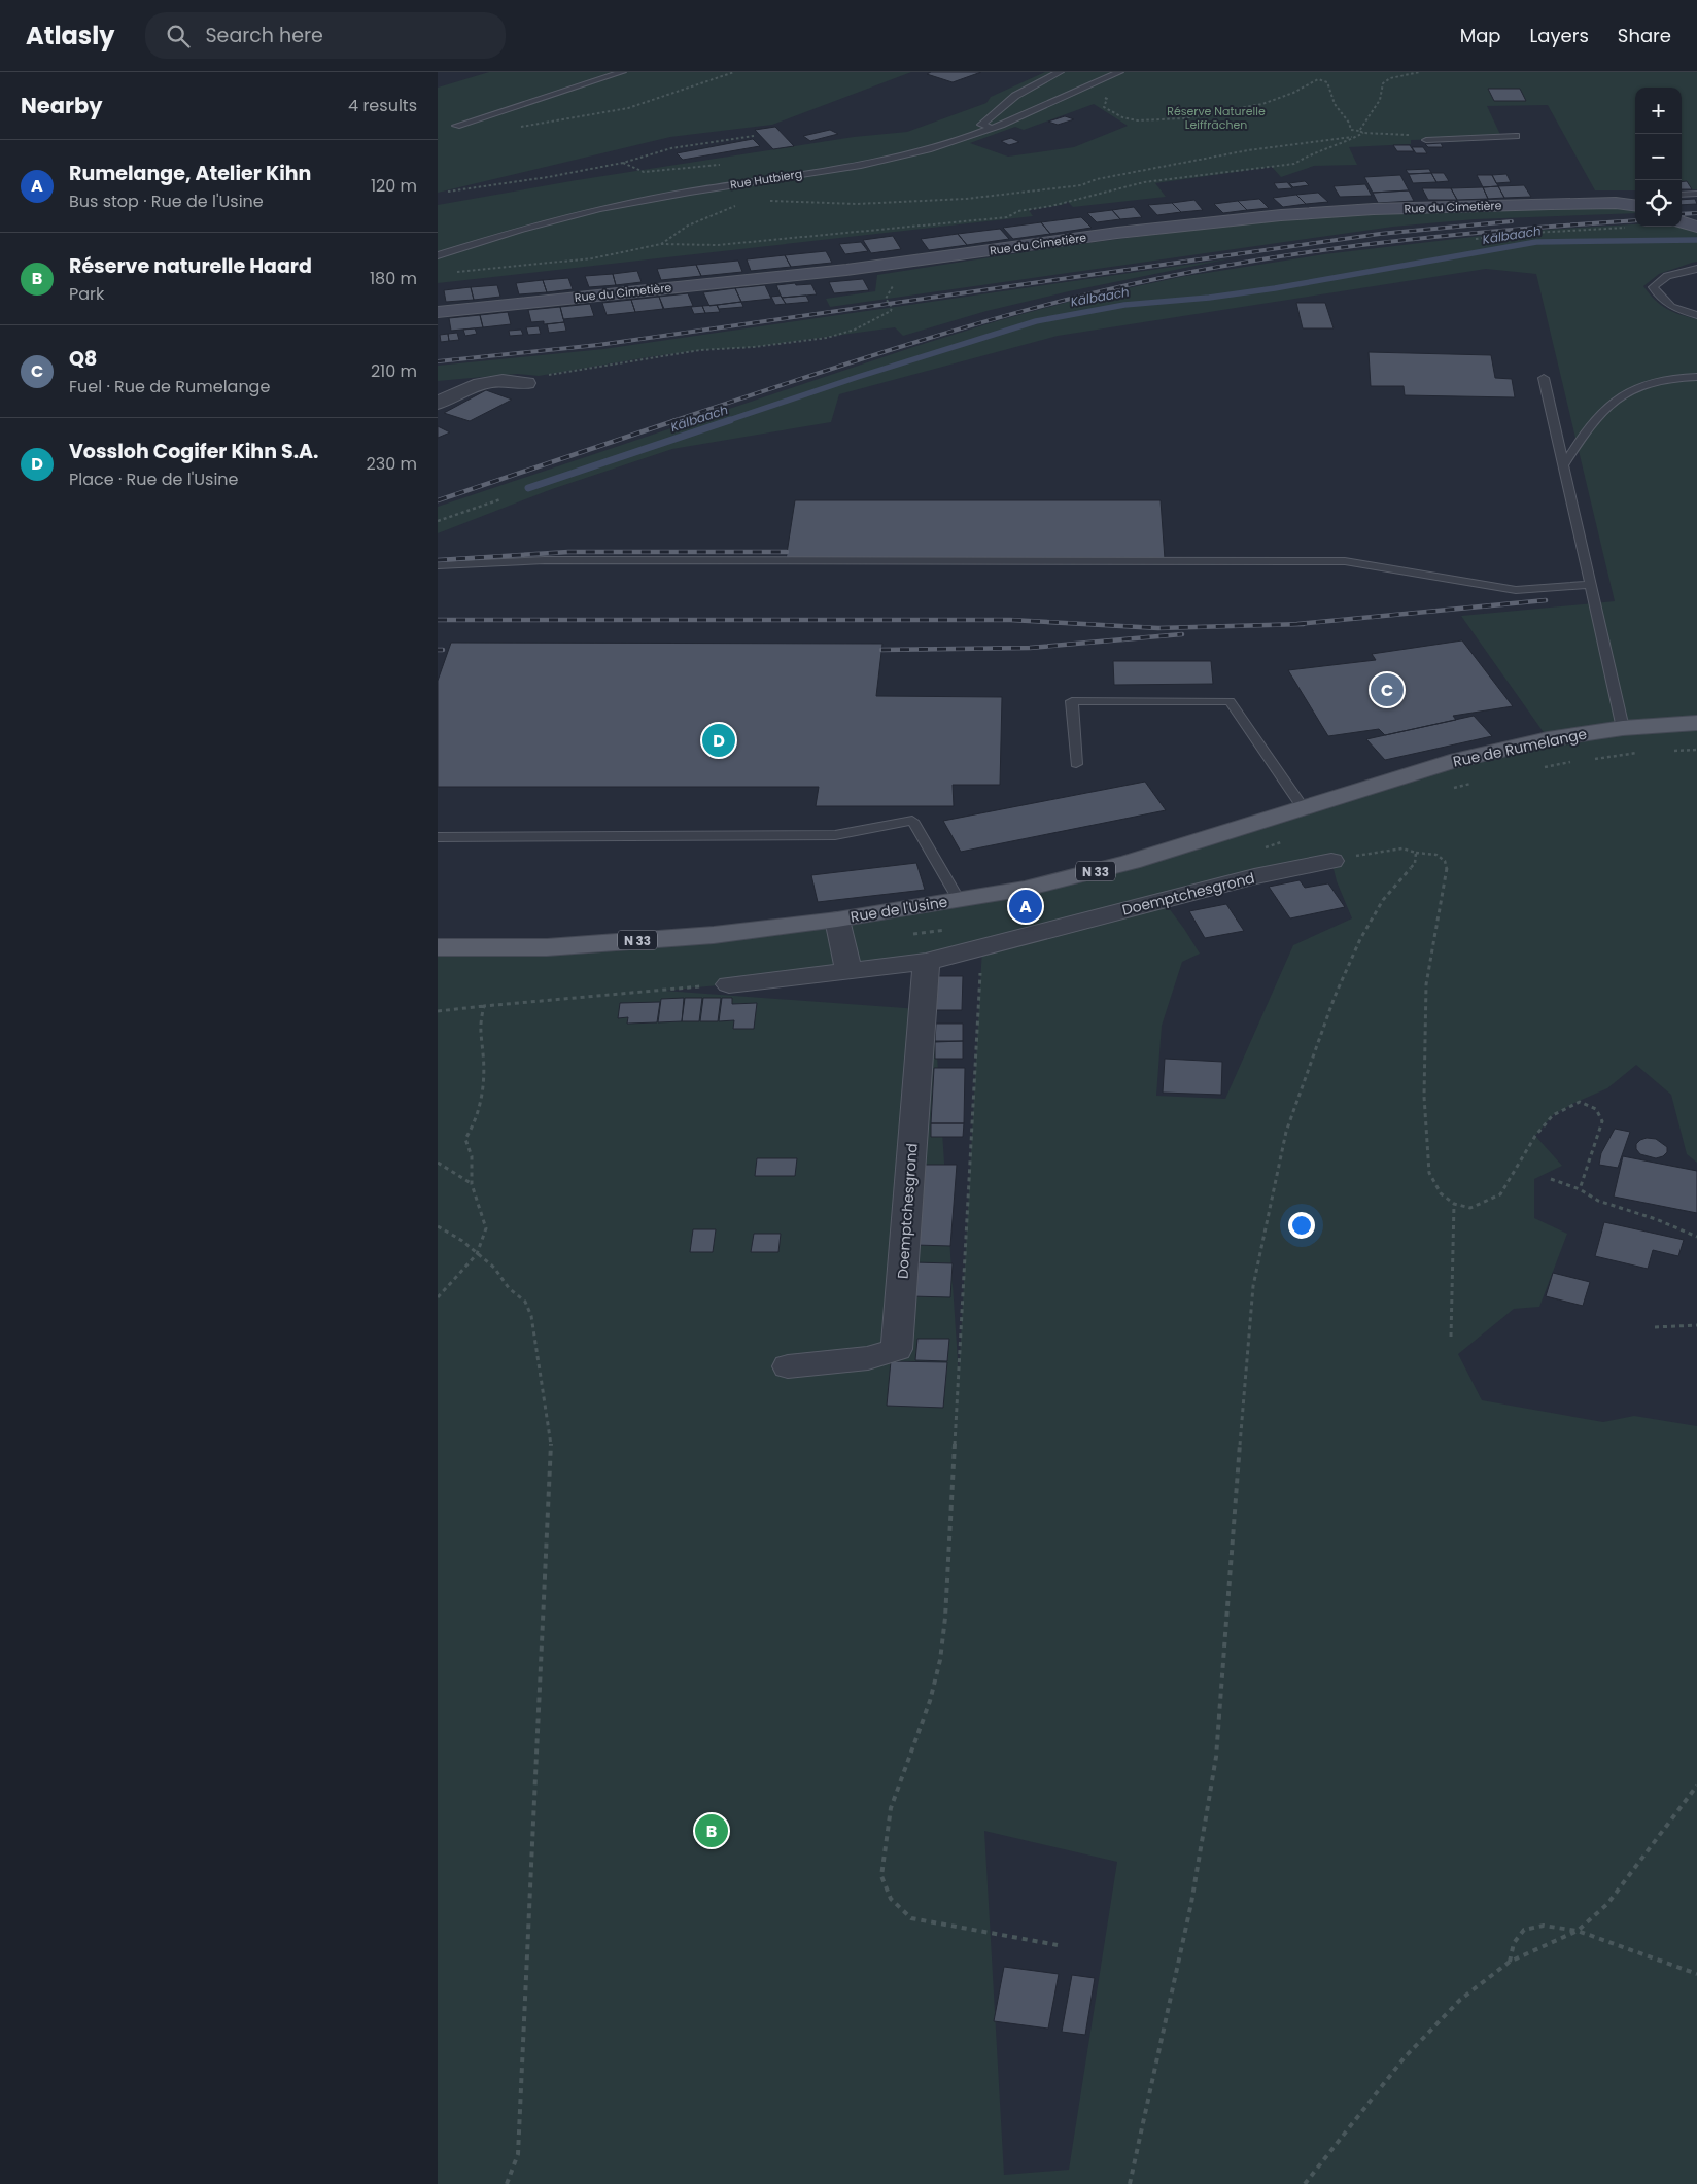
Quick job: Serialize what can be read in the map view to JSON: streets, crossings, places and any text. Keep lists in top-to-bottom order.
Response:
{
  "streets": {
    "main road": [
      "Rue du Cimetière",
      "Rue de Rumelange",
      "N 33",
      "Rue de l'Usine"
    ],
    "street": ["Doemptchesgrond"],
    "lane": ["Rue Hutbierg"]
  },
  "crossings": [
    ["Rue de Rumelange", "Rue de l'Usine"]
  ],
  "water": ["Kälbaach"],
  "parks": ["Réserve Naturelle Leiffrächen"],
  "page": {
    "header": "Atlasly",
    "search": "Search here",
    "nav": ["Map", "Layers", "Share"],
    "heading": ["Nearby", "4 results"],
    "map_buttons": ["+", "−"],
    "list": [
      {
        "mark": "A",
        "name": "Rumelange, Atelier Kihn",
        "note": "Bus stop · Rue de l'Usine",
        "value": "120 m"
      },
      {
        "mark": "B",
        "name": "Réserve naturelle Haard",
        "note": "Park",
        "value": "180 m"
      },
      {
        "mark": "C",
        "name": "Q8",
        "note": "Fuel · Rue de Rumelange",
        "value": "210 m"
      },
      {
        "mark": "D",
        "name": "Vossloh Cogifer Kihn S.A.",
        "note": "Place · Rue de l'Usine",
        "value": "230 m"
      }
    ],
    "pins": [
      "C",
      "D",
      "A",
      "B"
    ]
  }
}
